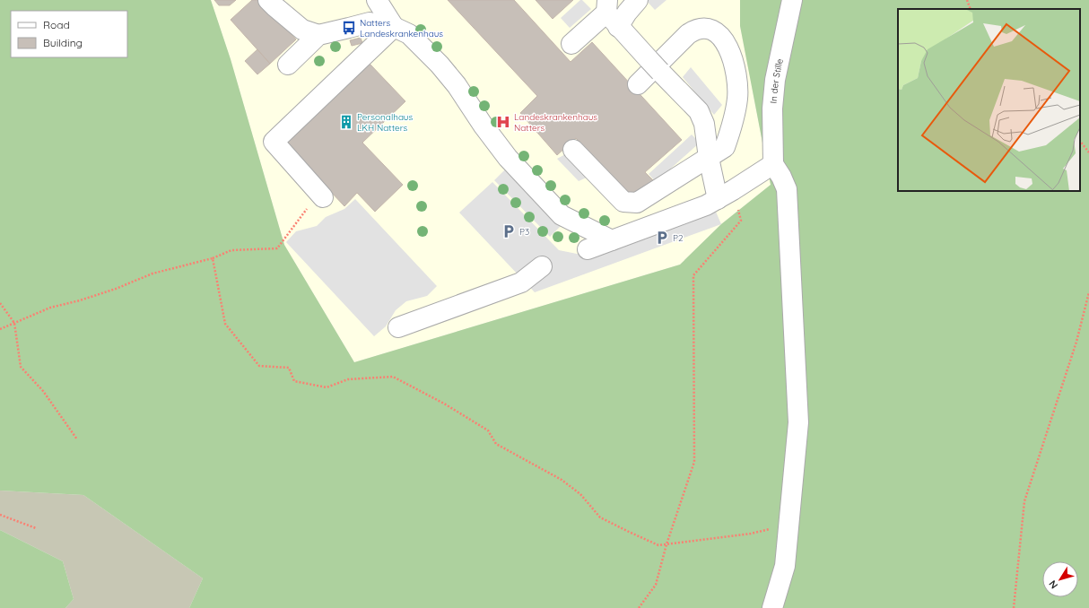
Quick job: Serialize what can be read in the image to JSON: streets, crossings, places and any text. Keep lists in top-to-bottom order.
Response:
{
  "streets": {
    "street": ["In der Stille"]
  },
  "places": {
    "bus stop": ["Natters Landeskrankenhaus"],
    "building": ["Personalhaus LKH Natters"],
    "hospital": ["Landeskrankenhaus Natters"],
    "parking": ["P3", "P2"]
  },
  "legend": ["Road", "Building"],
  "north": "bottom left"
}
